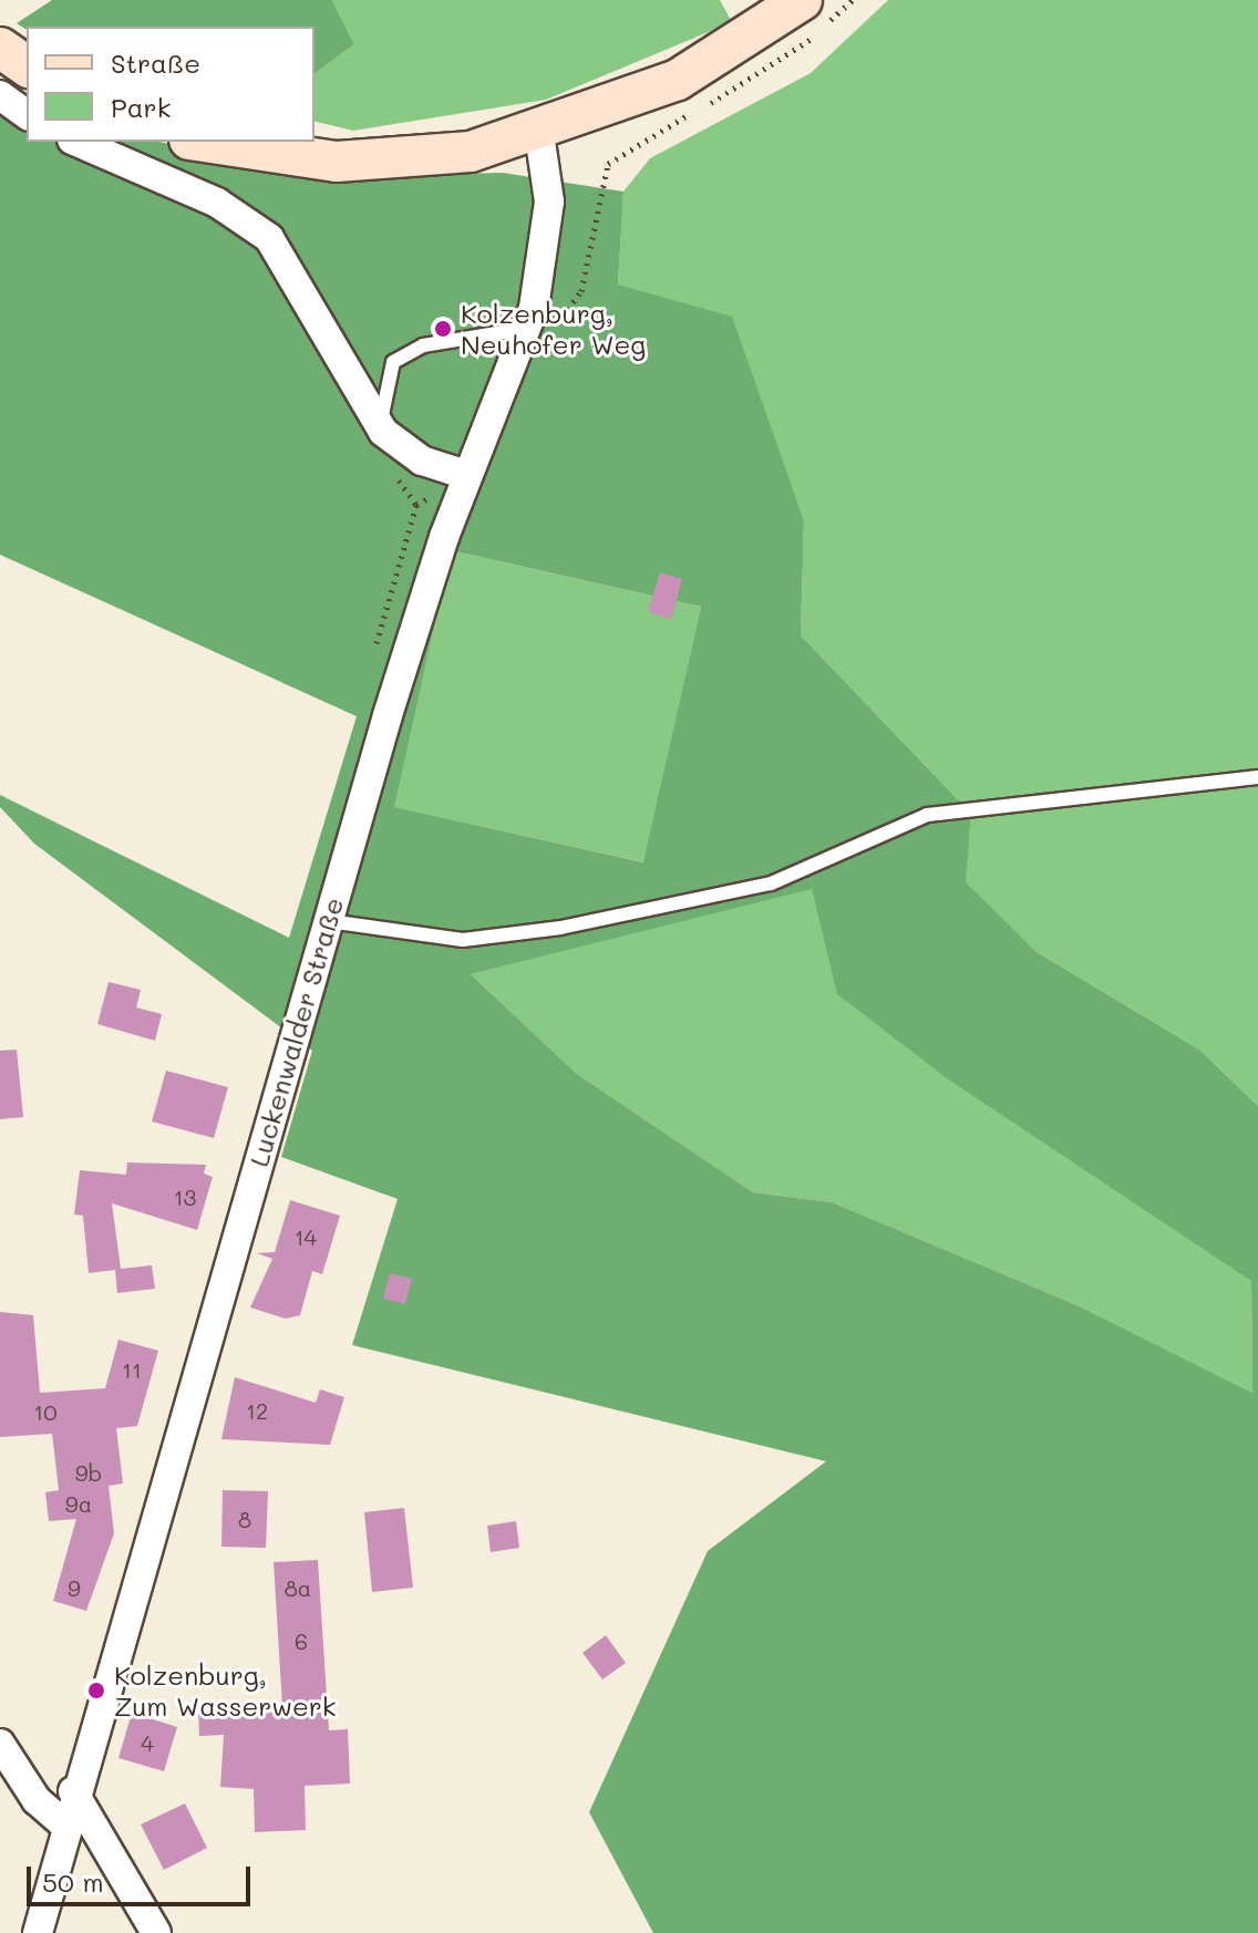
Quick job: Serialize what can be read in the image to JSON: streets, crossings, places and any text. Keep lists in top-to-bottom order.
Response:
{
  "streets": {
    "street": ["Luckenwalder Straße"]
  },
  "places": ["Kolzenburg, Neuhofer Weg", "Kolzenburg, Zum Wasserwerk"],
  "house_numbers": [
    "13",
    "14",
    "11",
    "12",
    "10",
    "9b",
    "9a",
    "8",
    "9",
    "8a",
    "6",
    "4"
  ],
  "legend": ["Straße", "Park"],
  "scale_bar": "50 m"
}
